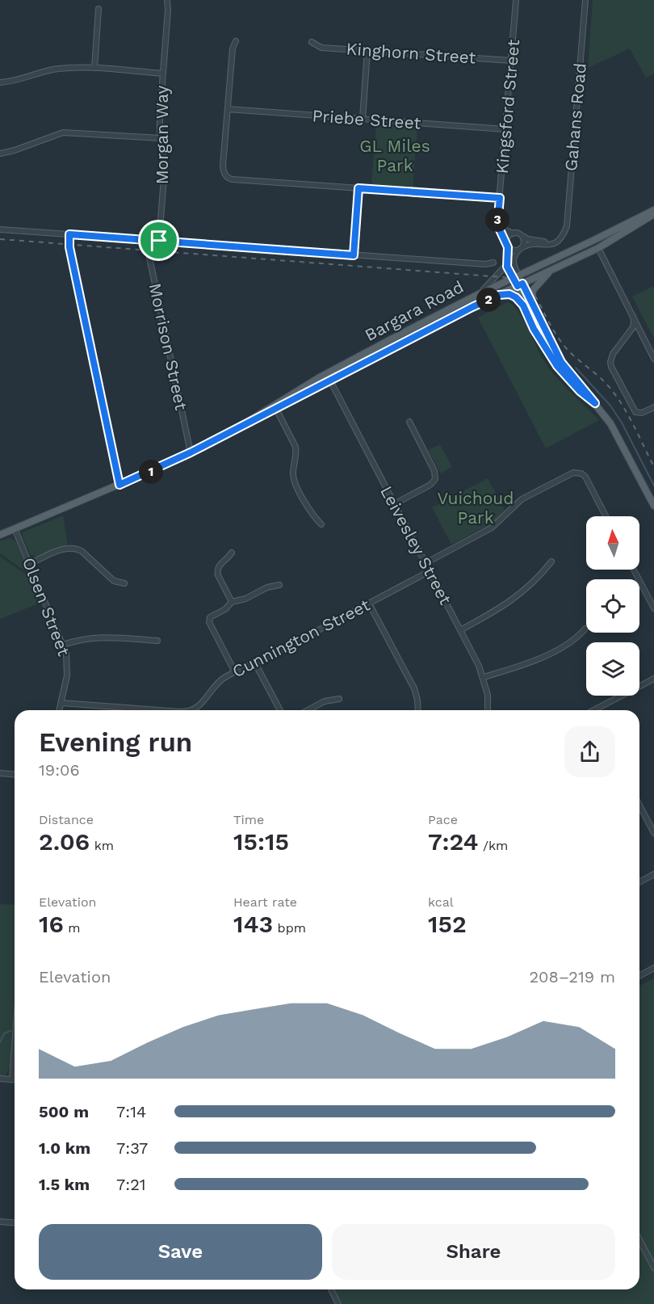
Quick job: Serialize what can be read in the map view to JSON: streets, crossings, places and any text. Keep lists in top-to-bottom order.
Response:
{
  "streets": {
    "main road": ["Bargara Road"],
    "street": [
      "Kinghorn Street",
      "Kingsford Street",
      "Gahans Road",
      "Priebe Street",
      "Morgan Way",
      "Morrison Street",
      "Leivesley Street",
      "Olsen Street",
      "Cunnington Street"
    ]
  },
  "crossings": [
    ["Kinghorn Street", "Kingsford Street"],
    ["Kingsford Street", "Priebe Street"],
    ["Bargara Road", "Morrison Street"],
    ["Bargara Road", "Leivesley Street"],
    ["Bargara Road", "Olsen Street"],
    ["Leivesley Street", "Cunnington Street"]
  ],
  "parks": ["GL Miles Park", "Vuichoud Park"],
  "north": "top",
  "page": {
    "pins": ["3", "2", "1"],
    "heading": ["Evening run", "19:06"],
    "stats": [
      ["Distance", "2.06 km"],
      ["Time", "15:15"],
      ["Pace", "7:24 /km"],
      ["Elevation", "16 m"],
      ["Heart rate", "143 bpm"],
      ["kcal", "152"]
    ],
    "chart": ["Elevation", "208–219 m"],
    "list": [
      {
        "name": "500 m",
        "note": "7:14"
      },
      {
        "name": "1.0 km",
        "note": "7:37"
      },
      {
        "name": "1.5 km",
        "note": "7:21"
      }
    ],
    "buttons": ["Save", "Share"]
  }
}
